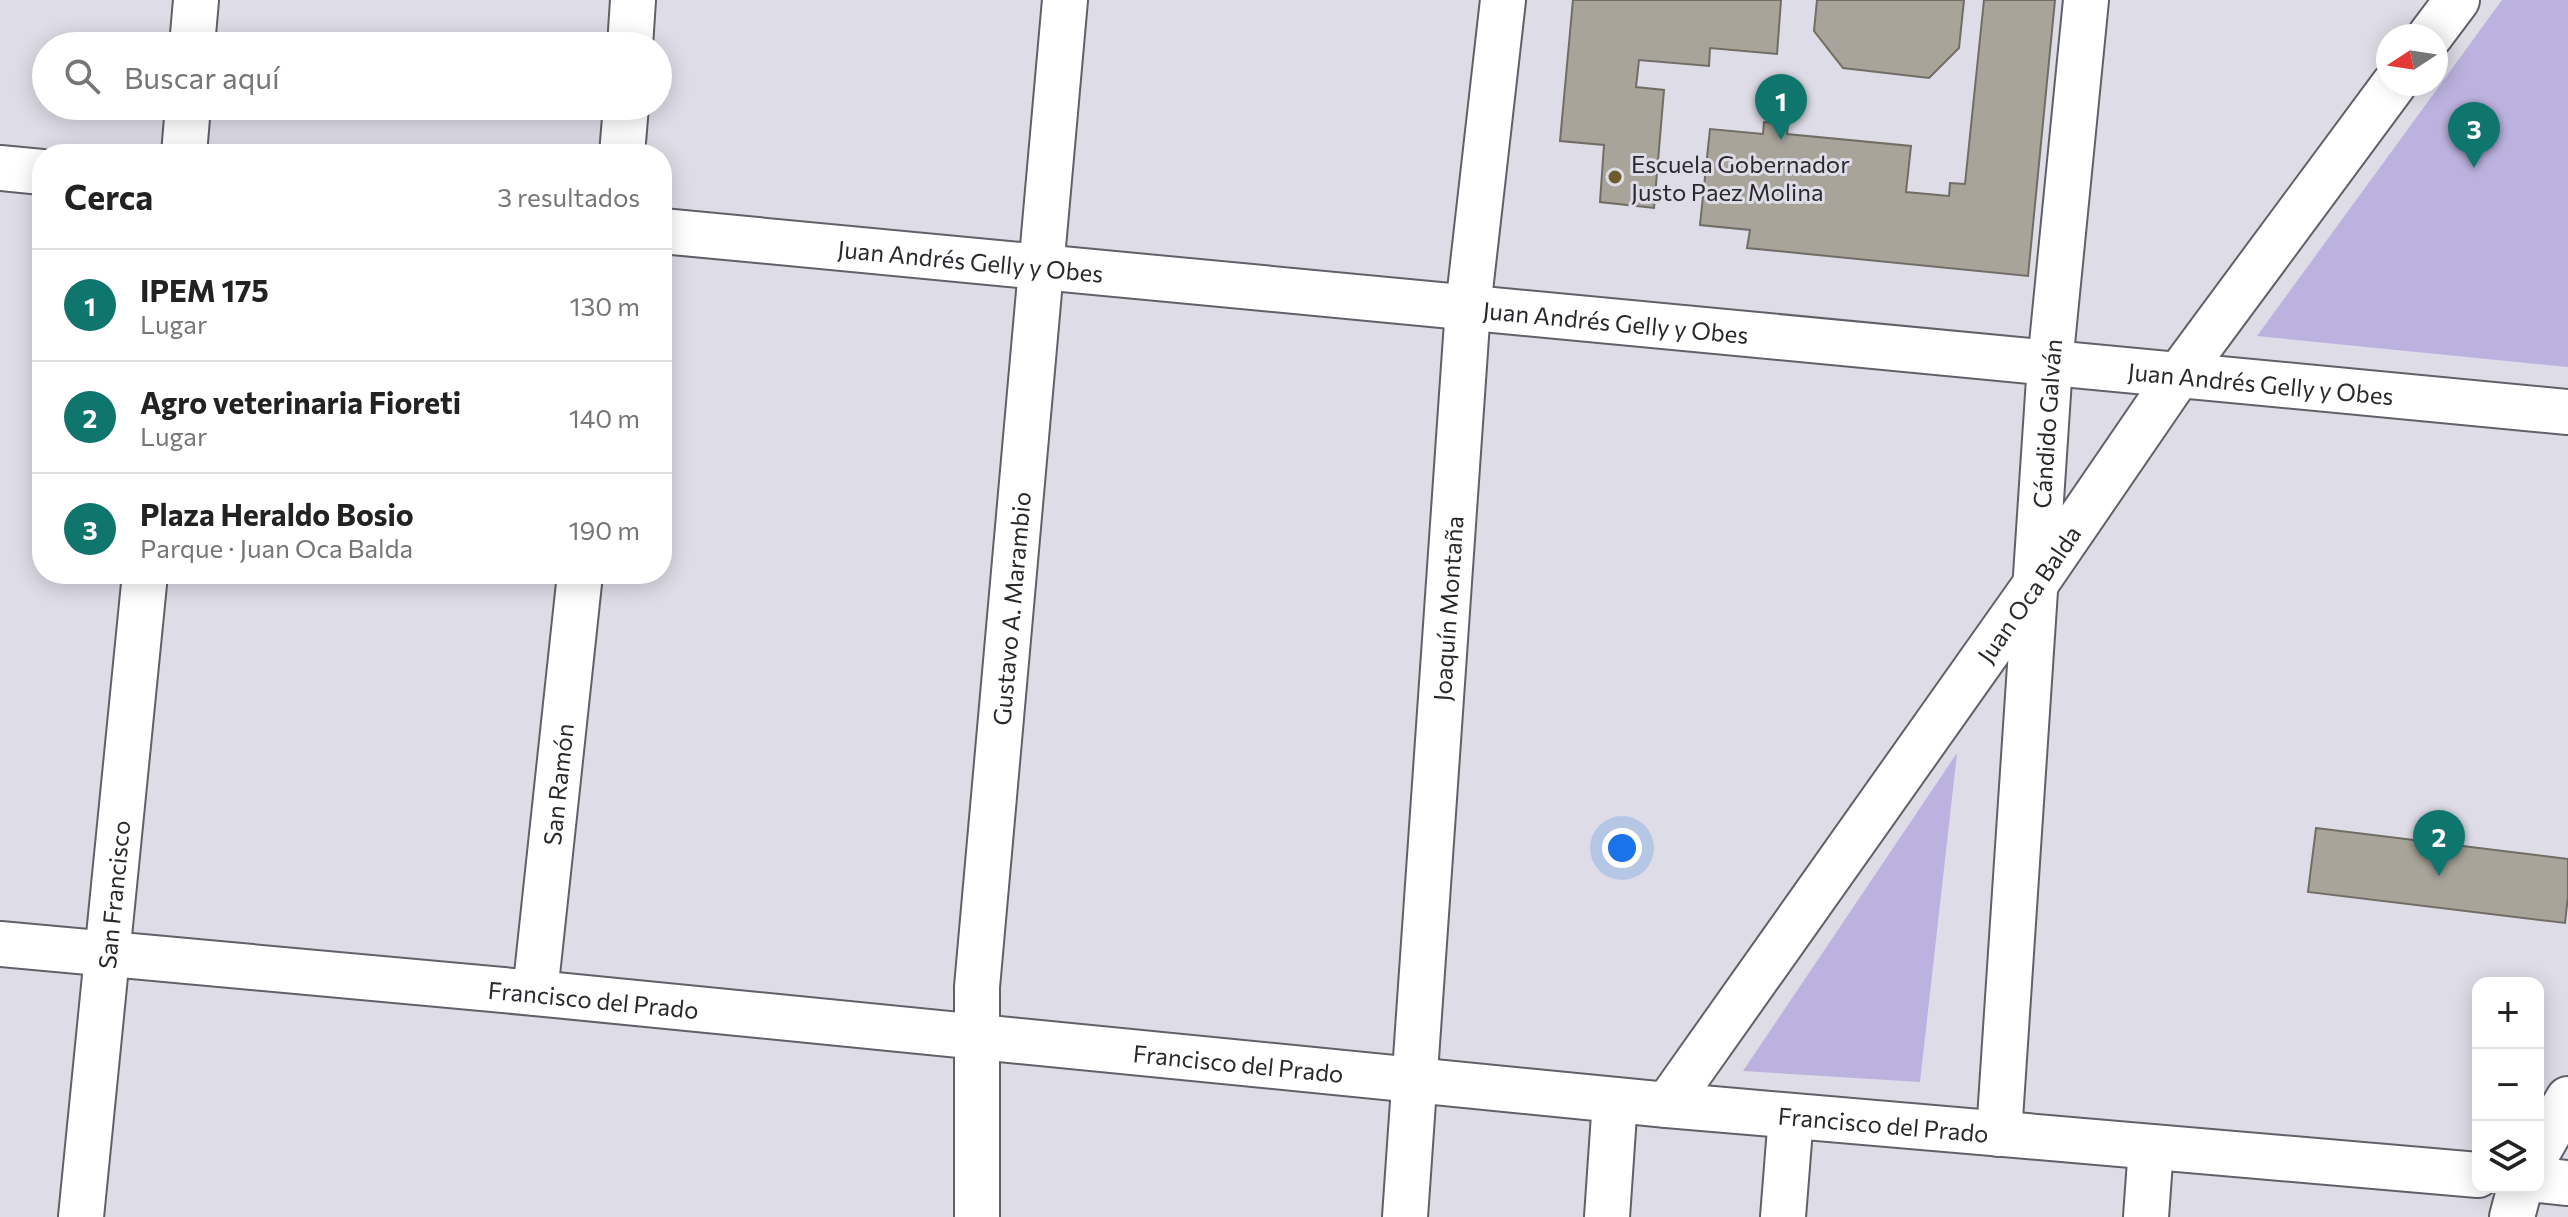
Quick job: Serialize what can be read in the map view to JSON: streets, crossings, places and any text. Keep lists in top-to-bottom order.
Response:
{
  "streets": {
    "street": [
      "Juan Andrés Gelly y Obes",
      "Cándido Galván",
      "Juan Oca Balda",
      "Gustavo A. Marambio",
      "Joaquín Montaña",
      "San Ramón",
      "San Francisco",
      "Francisco del Prado"
    ]
  },
  "crossings": [
    ["Juan Andrés Gelly y Obes", "Cándido Galván"],
    ["Juan Andrés Gelly y Obes", "Juan Oca Balda"],
    ["Juan Andrés Gelly y Obes", "Gustavo A. Marambio"],
    ["Juan Andrés Gelly y Obes", "Joaquín Montaña"],
    ["Cándido Galván", "Juan Oca Balda"],
    ["Cándido Galván", "Francisco del Prado"],
    ["Juan Oca Balda", "Francisco del Prado"],
    ["Gustavo A. Marambio", "Francisco del Prado"],
    ["Joaquín Montaña", "Francisco del Prado"],
    ["San Ramón", "Francisco del Prado"],
    ["San Francisco", "Francisco del Prado"]
  ],
  "places": ["Escuela Gobernador Justo Paez Molina"],
  "north": "left",
  "page": {
    "search": "Buscar aquí",
    "pins": ["1", "3", "2"],
    "heading": ["Cerca", "3 resultados"],
    "list": [
      {
        "mark": "1",
        "name": "IPEM 175",
        "note": "Lugar",
        "value": "130 m"
      },
      {
        "mark": "2",
        "name": "Agro veterinaria Fioreti",
        "note": "Lugar",
        "value": "140 m"
      },
      {
        "mark": "3",
        "name": "Plaza Heraldo Bosio",
        "note": "Parque · Juan Oca Balda",
        "value": "190 m"
      }
    ],
    "map_buttons": ["+", "−"]
  }
}
